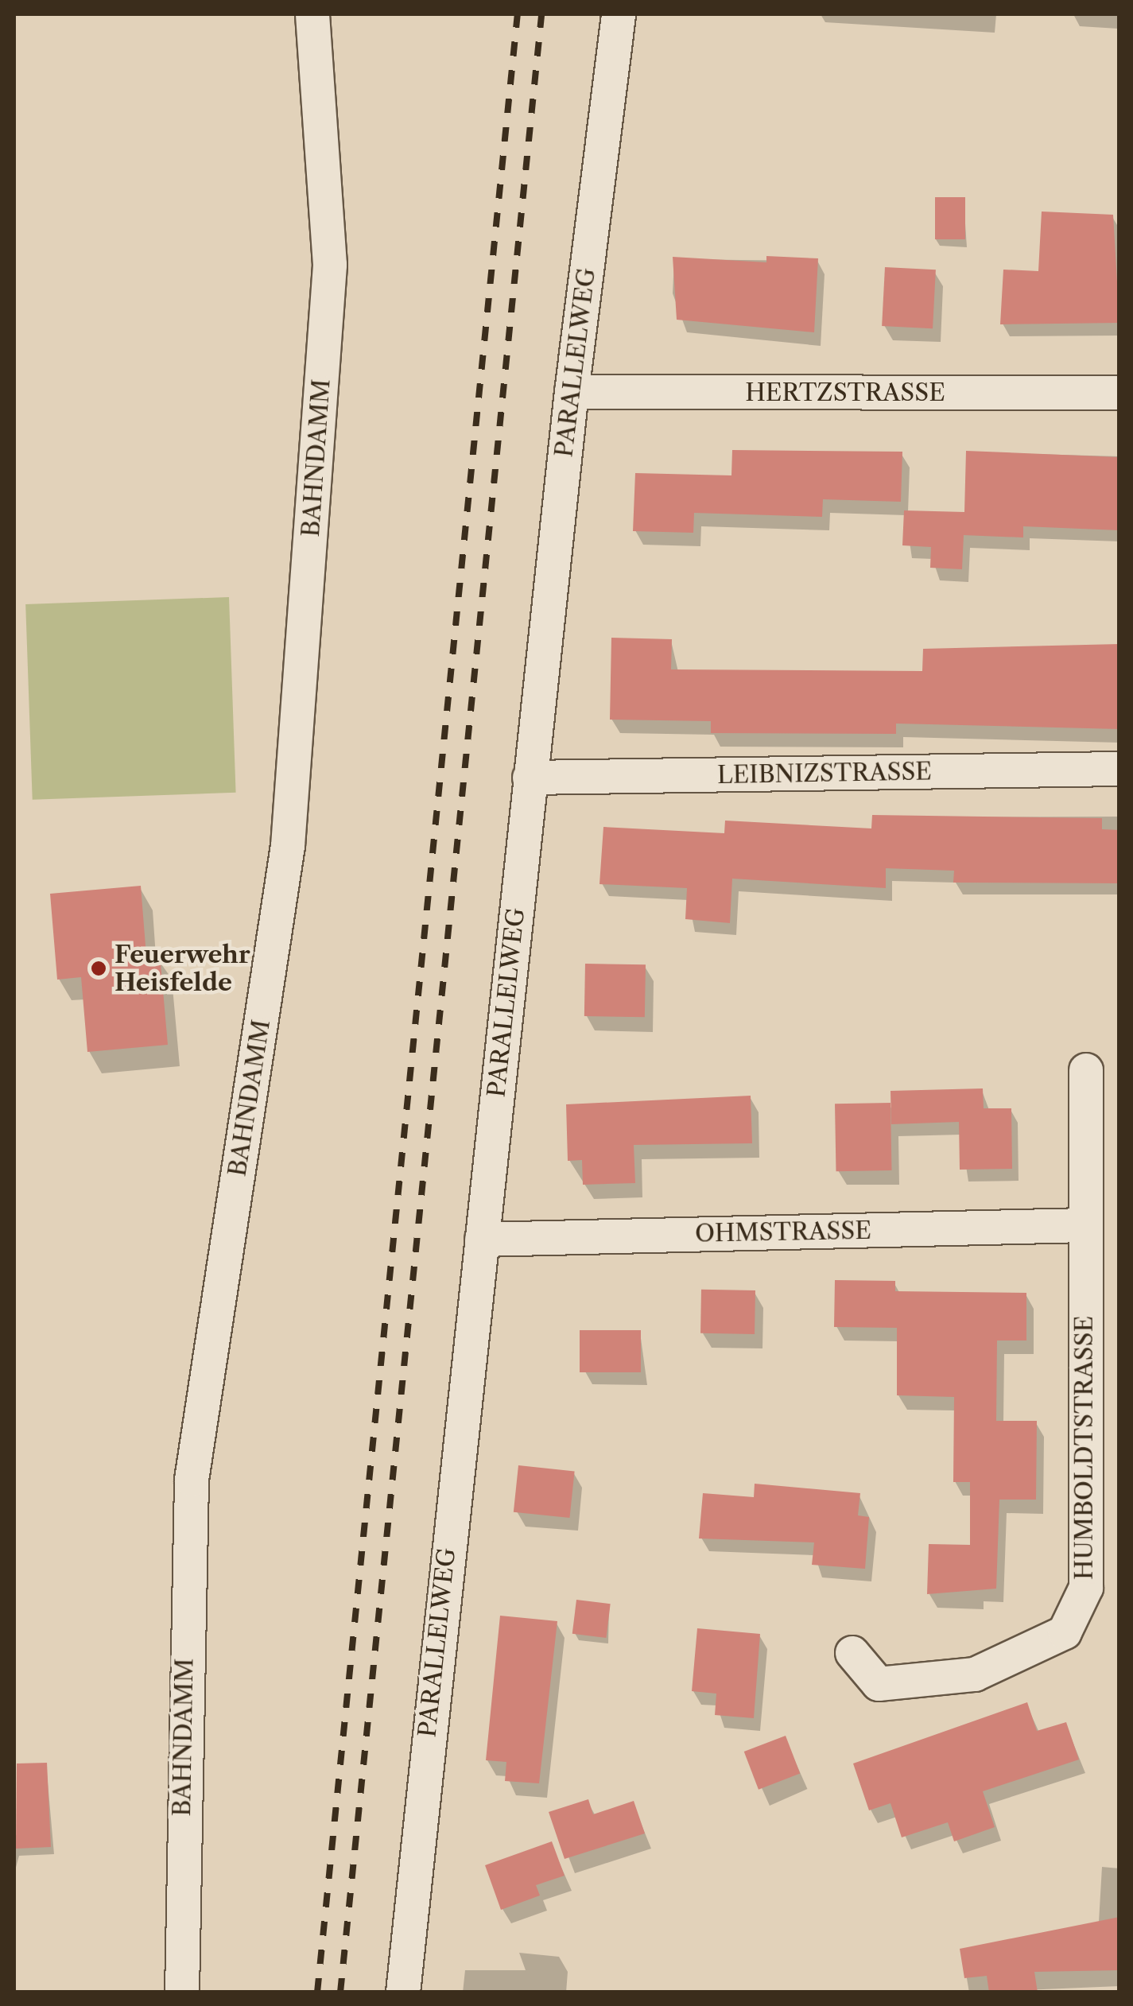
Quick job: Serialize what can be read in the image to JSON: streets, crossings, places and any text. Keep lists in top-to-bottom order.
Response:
{
  "streets": {
    "street": [
      "PARALLELWEG",
      "HERTZSTRASSE",
      "BAHNDAMM",
      "LEIBNIZSTRASSE",
      "OHMSTRASSE",
      "HUMBOLDTSTRASSE"
    ]
  },
  "crossings": [
    ["PARALLELWEG", "HERTZSTRASSE"],
    ["PARALLELWEG", "LEIBNIZSTRASSE"],
    ["PARALLELWEG", "OHMSTRASSE"],
    ["OHMSTRASSE", "HUMBOLDTSTRASSE"]
  ],
  "places": ["Feuerwehr Heisfelde"]
}
